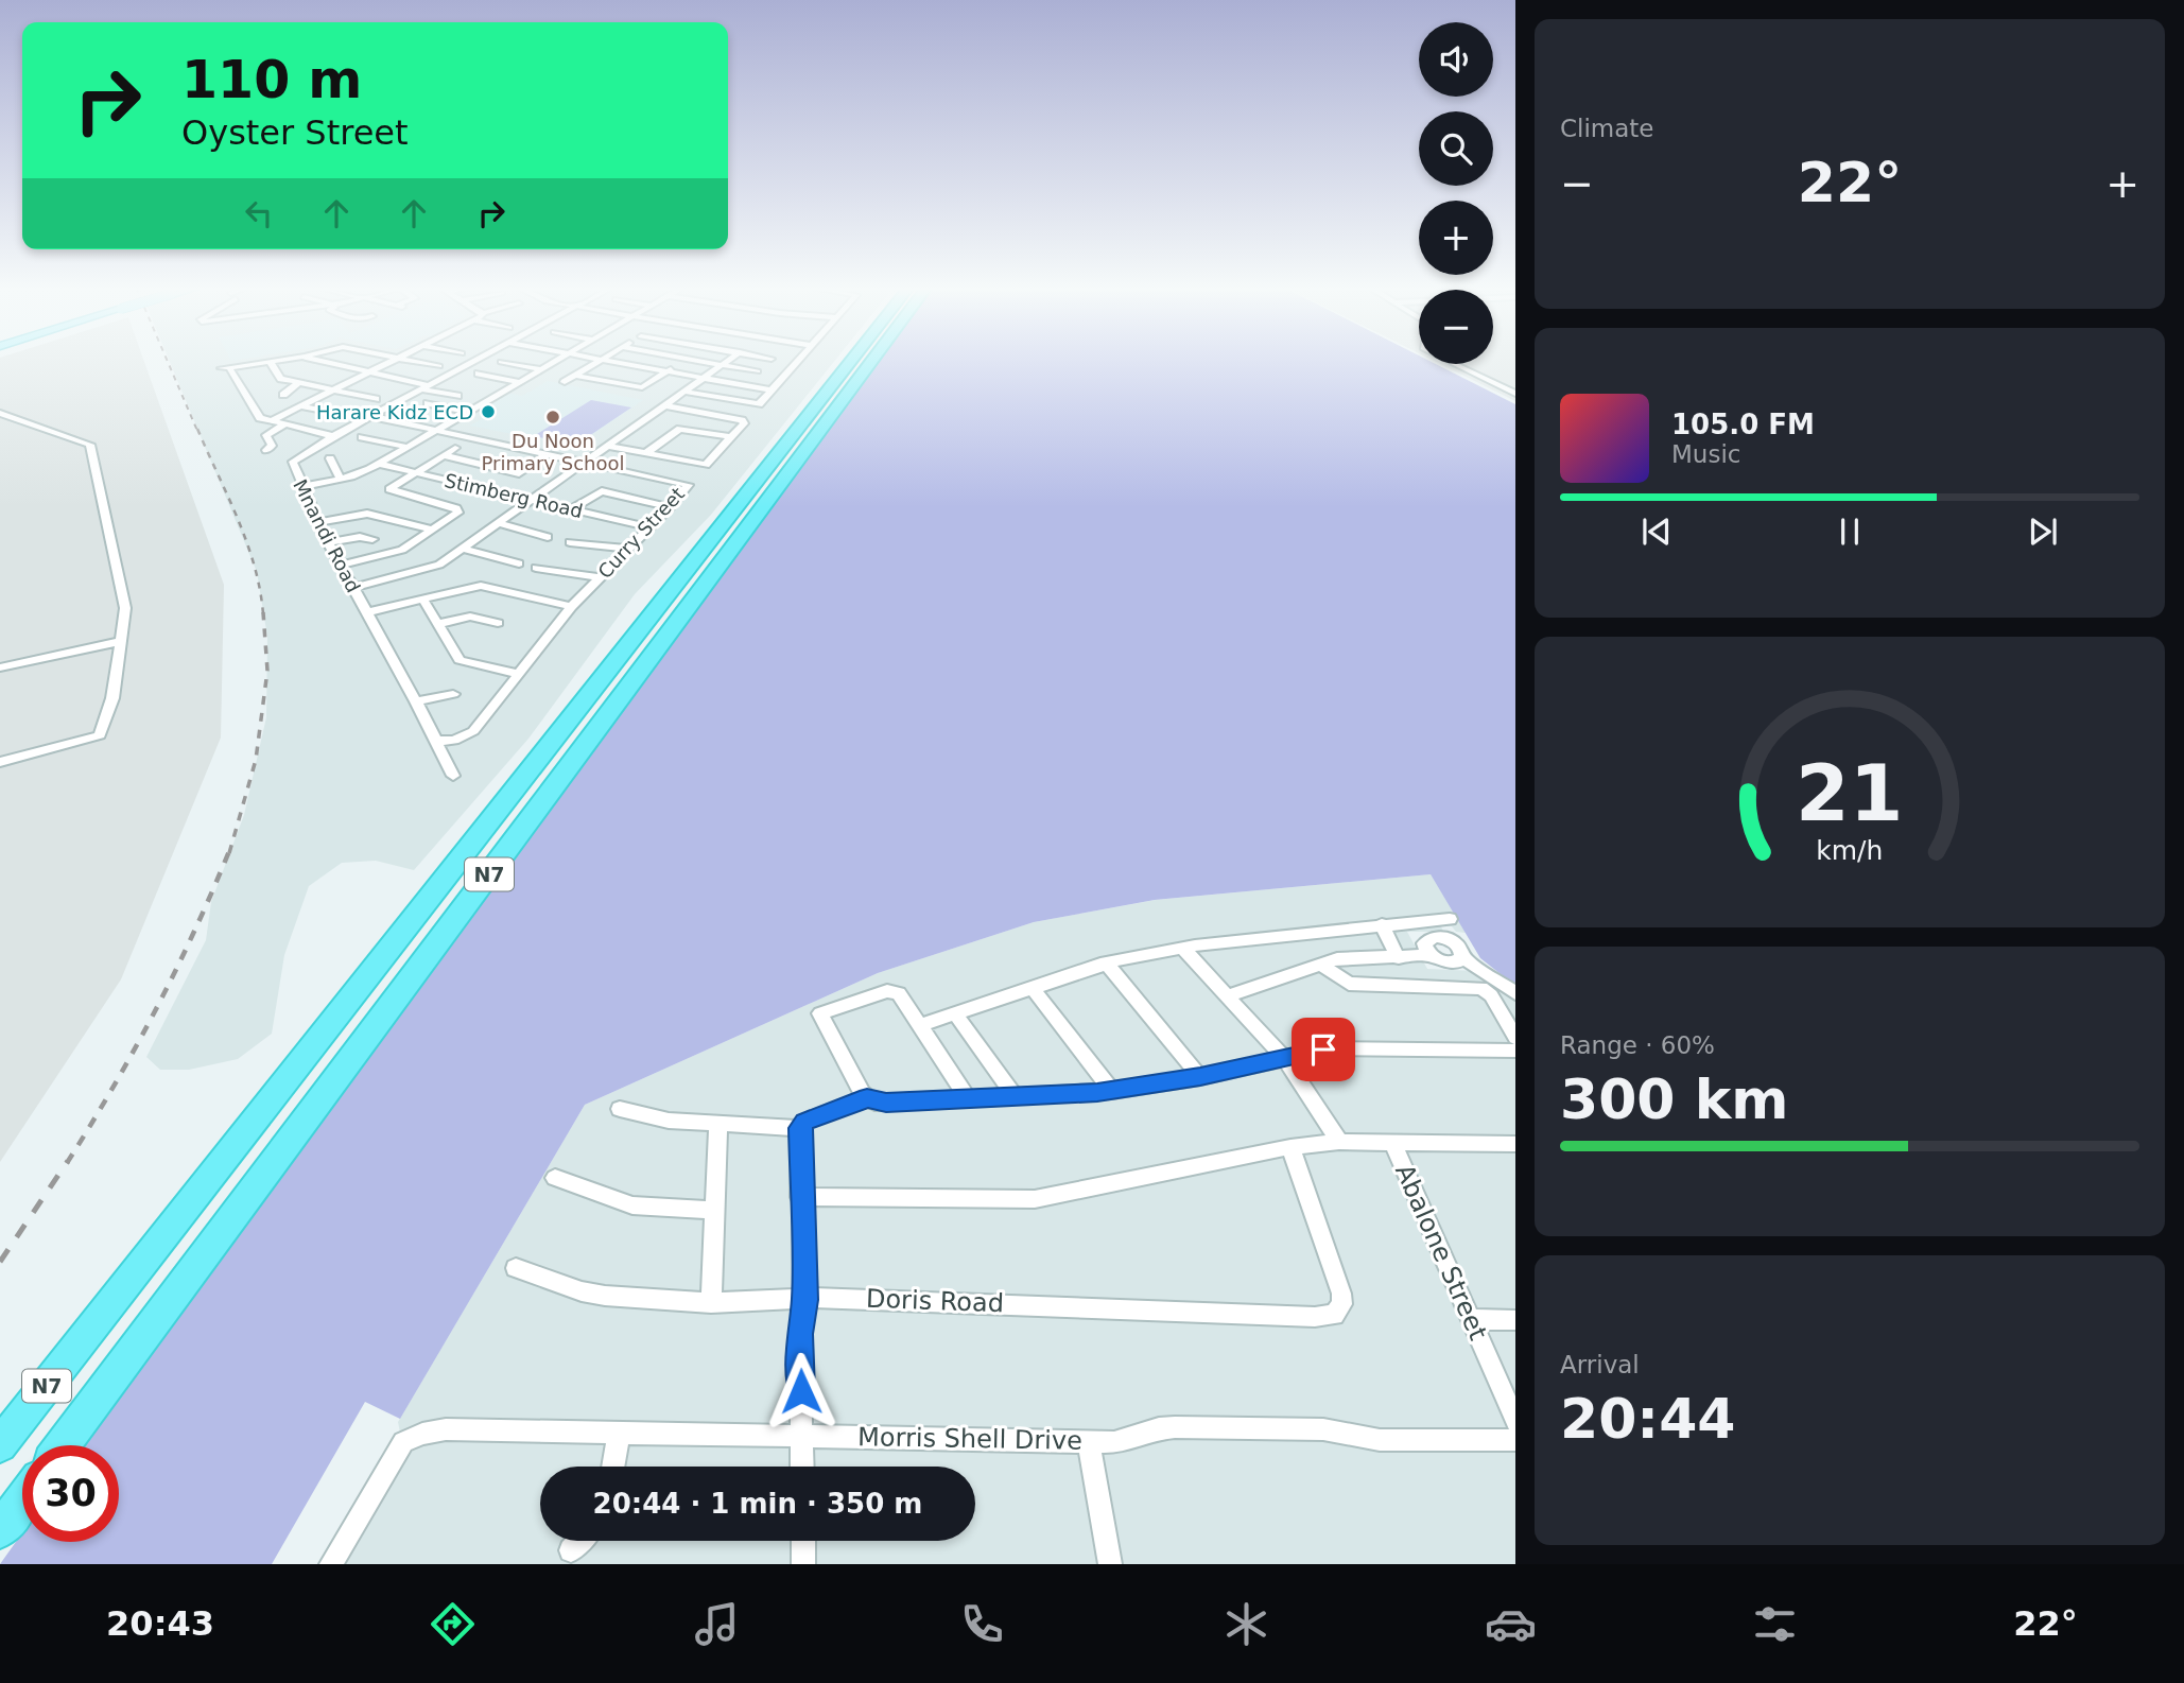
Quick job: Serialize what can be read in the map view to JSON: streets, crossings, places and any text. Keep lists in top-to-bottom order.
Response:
{
  "streets": {
    "highway": ["N7"],
    "street": [
      "Stimberg Road",
      "Curry Street",
      "Mnandi Road",
      "Abalone Street",
      "Doris Road",
      "Morris Shell Drive"
    ]
  },
  "crossings": [
    ["Stimberg Road", "Curry Street"],
    ["Curry Street", "Mnandi Road"]
  ],
  "places": ["Harare Kidz ECD", "Du Noon Primary School"],
  "page": {
    "tile": [
      "Climate",
      ["Range · 60%", "300 km"],
      ["Arrival", "20:44"]
    ],
    "map_buttons": ["+", "−"],
    "turn": ["110 m", "Oyster Street"],
    "heat": ["−", "22°", "+"],
    "song": ["105.0 FM", "Music"],
    "limit": "30",
    "trip": "20:44 · 1 min · 350 m",
    "tabs": ["20:43", "22°"],
    "gauge": ["21", "km/h"]
  }
}
